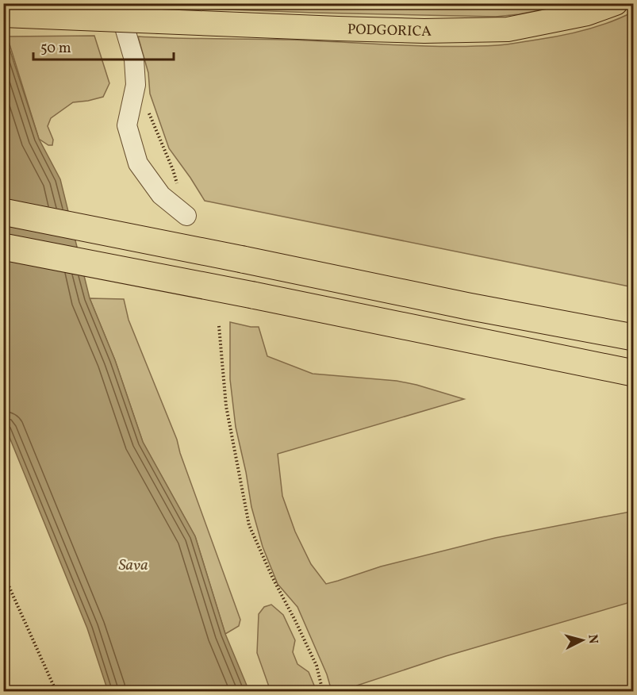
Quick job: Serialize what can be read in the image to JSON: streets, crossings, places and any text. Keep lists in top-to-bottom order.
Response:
{
  "streets": {
    "main road": ["PODGORICA"]
  },
  "water": ["Sava"],
  "scale_bar": "50 m",
  "north": "right"
}
